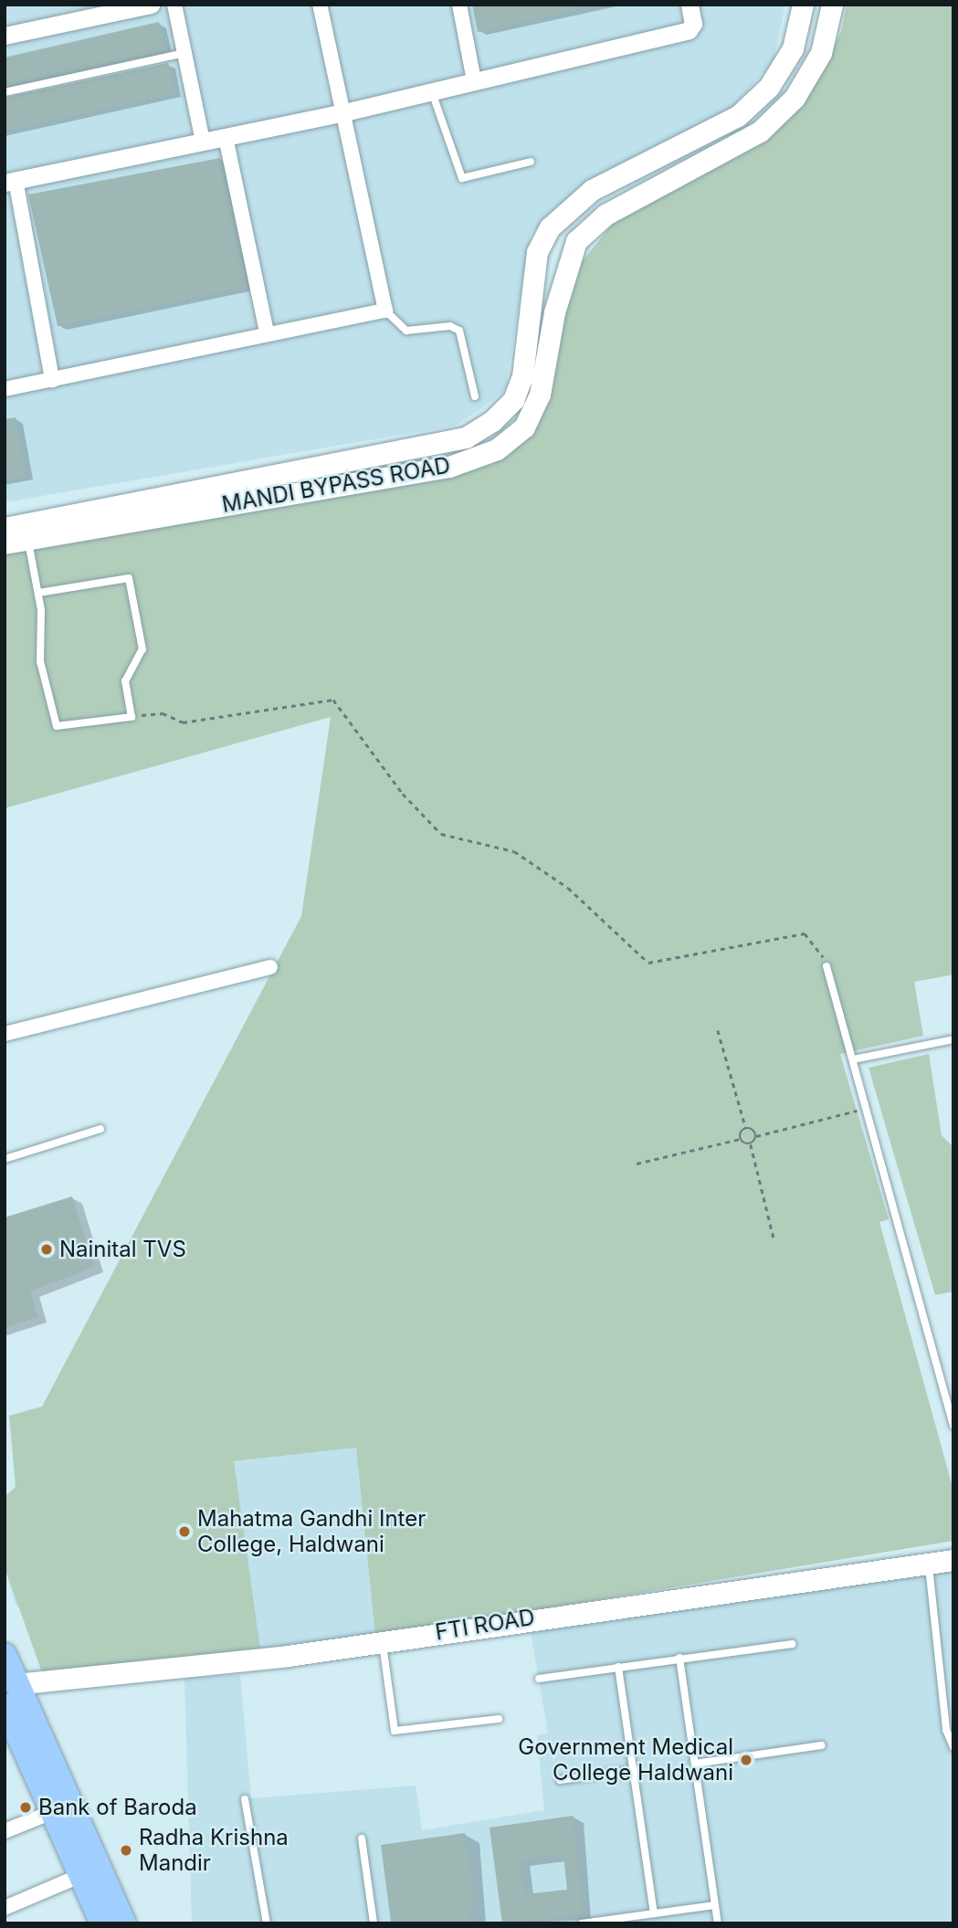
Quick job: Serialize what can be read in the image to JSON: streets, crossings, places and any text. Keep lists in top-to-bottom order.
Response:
{
  "streets": {
    "main road": ["MANDI BYPASS ROAD", "FTI ROAD"]
  },
  "places": [
    "Nainital TVS",
    "Mahatma Gandhi Inter College, Haldwani",
    "Government Medical College Haldwani",
    "Bank of Baroda",
    "Radha Krishna Mandir"
  ]
}
